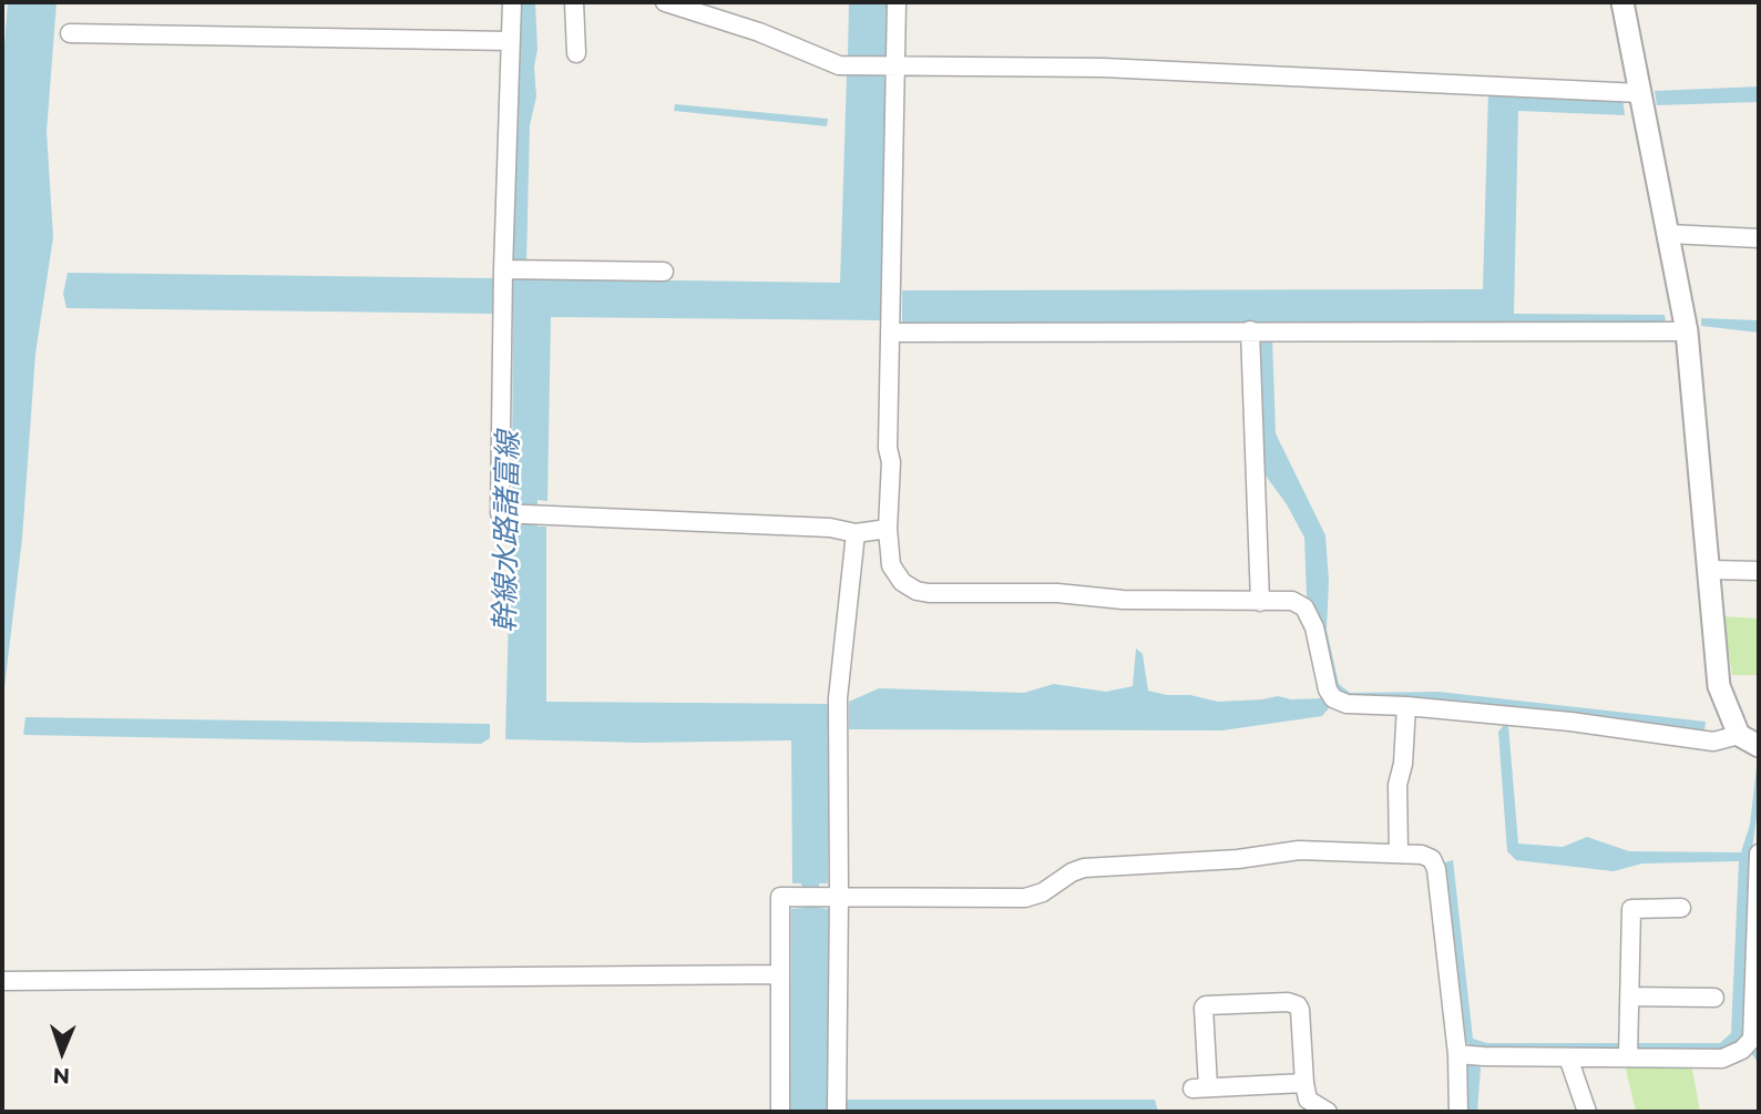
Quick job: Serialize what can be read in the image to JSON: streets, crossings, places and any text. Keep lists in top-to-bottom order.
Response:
{
  "water": ["幹線水路諸富線"],
  "north": "bottom"
}
